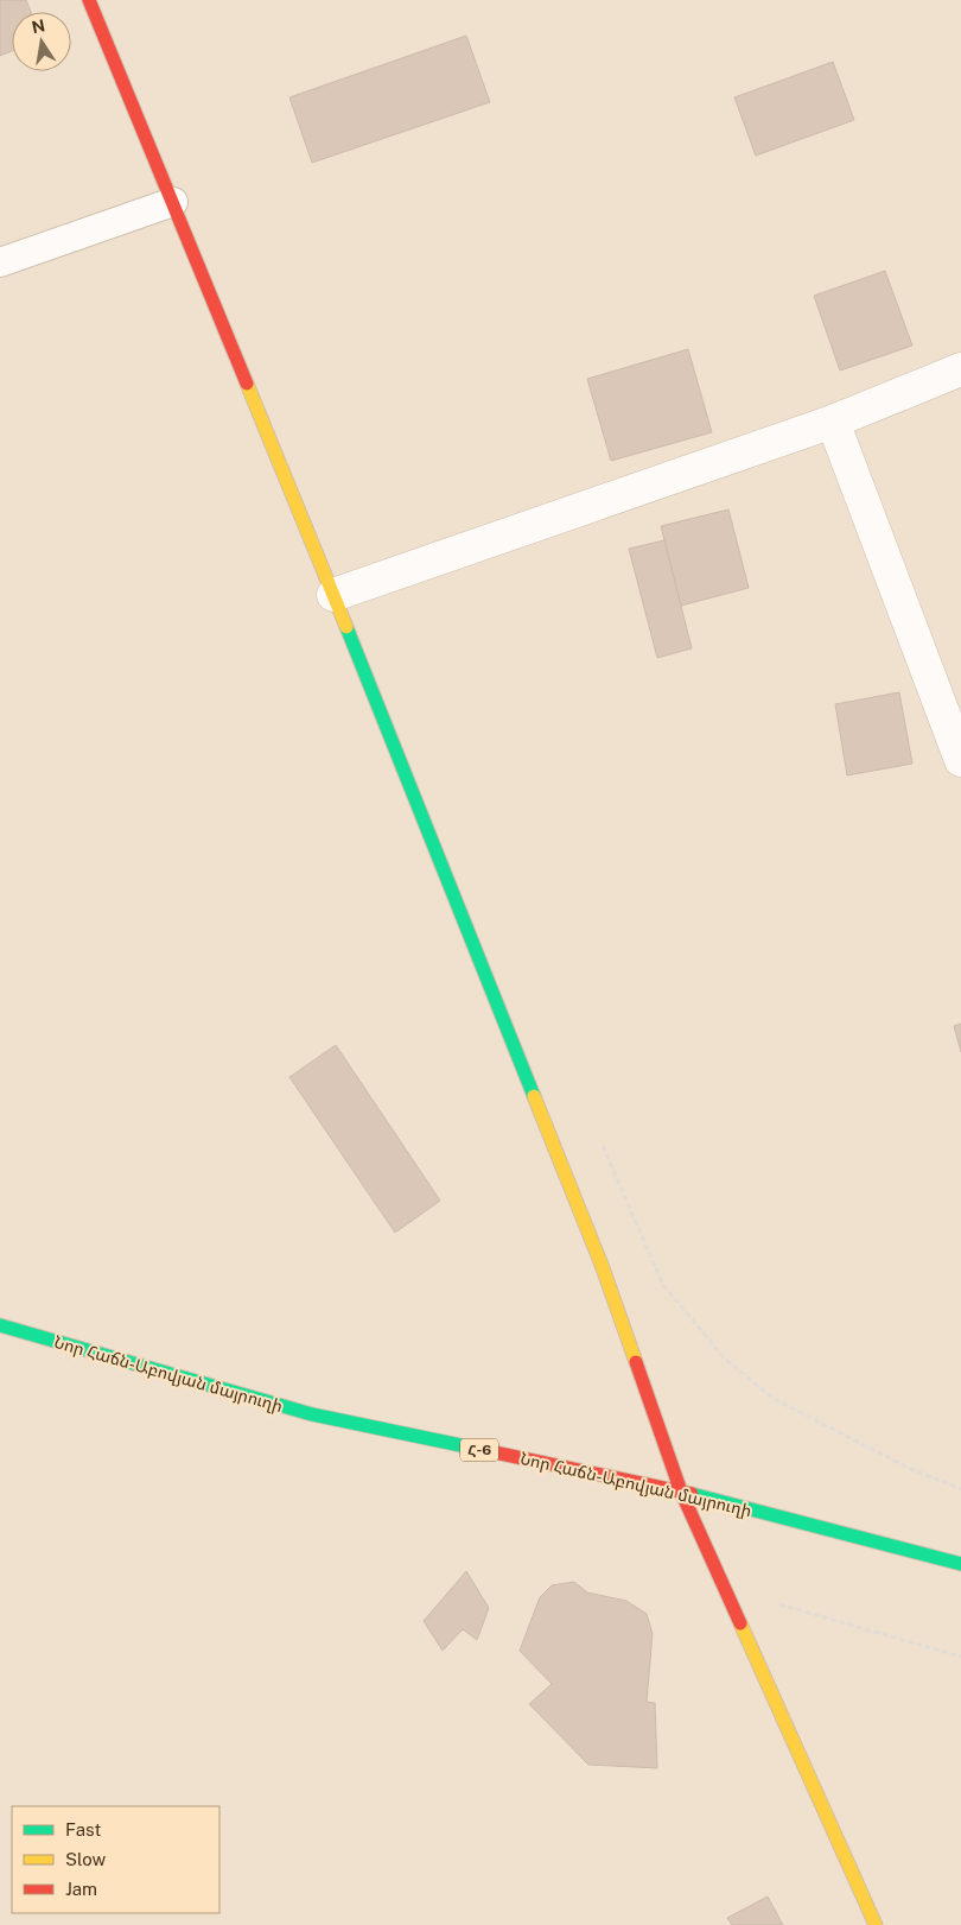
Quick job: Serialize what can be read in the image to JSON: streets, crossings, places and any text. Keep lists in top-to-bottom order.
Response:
{
  "streets": {
    "street": ["Նոր Հաճն-Աբովյան մայրուղի", "Հ-6"]
  },
  "legend": ["Fast", "Slow", "Jam"],
  "north": "top"
}
